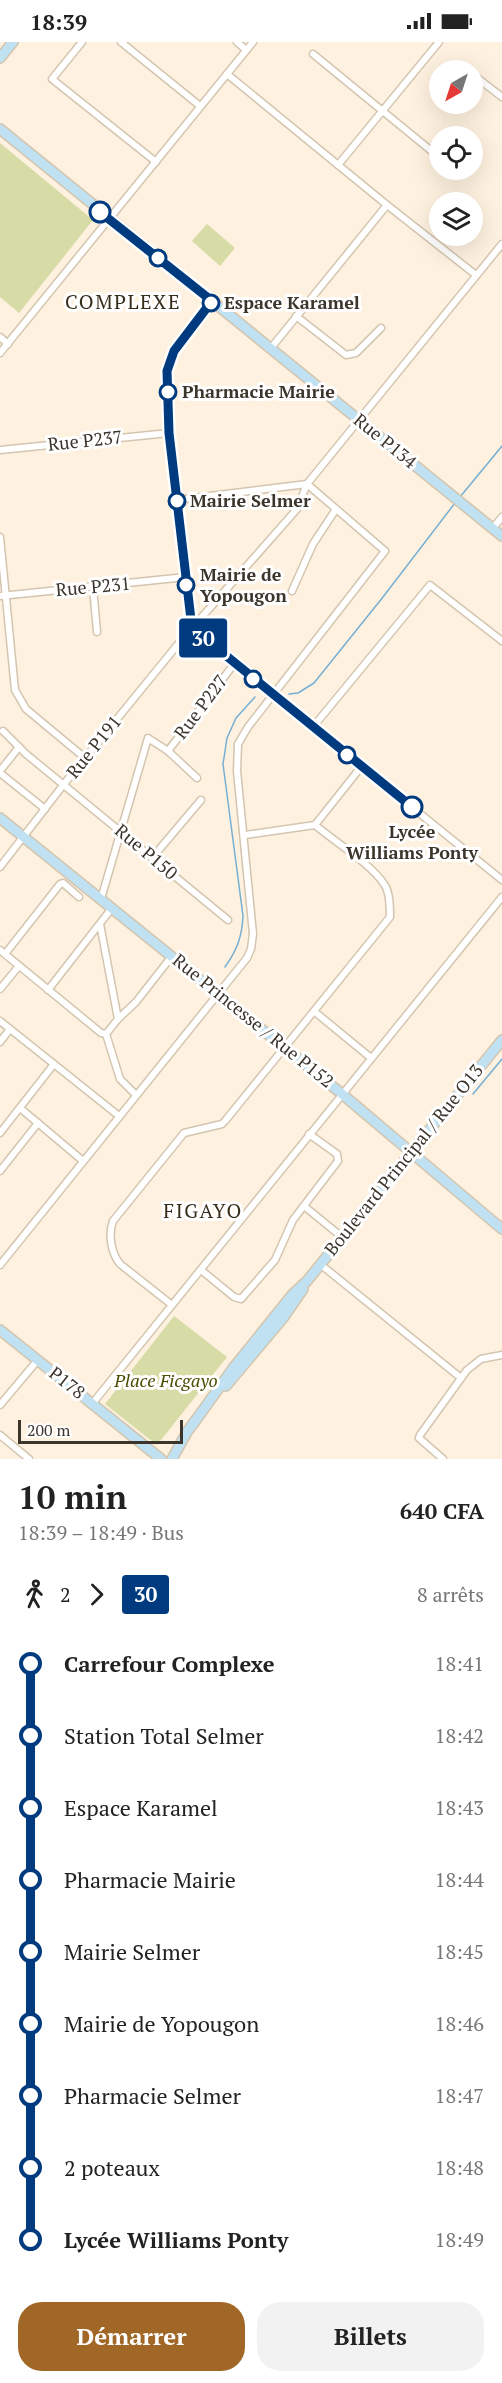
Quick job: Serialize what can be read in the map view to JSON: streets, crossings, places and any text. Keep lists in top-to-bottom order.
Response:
{
  "streets": {
    "street": [
      "Rue P237",
      "Rue P134",
      "Rue P231",
      "Rue P227",
      "Rue P191",
      "Rue P150",
      "Rue Princesse / Rue P152",
      "Boulevard Principal / Rue O13",
      "P178"
    ]
  },
  "crossings": [
    ["Rue P134", "Rue P191"],
    ["Rue P191", "Rue P150"],
    ["Rue P191", "Rue Princesse / Rue P152"],
    ["Rue Princesse / Rue P152", "Boulevard Principal / Rue O13"]
  ],
  "districts": ["COMPLEXE", "FIGAYO"],
  "parks": ["Place Ficgayo"],
  "places": [
    "Espace Karamel",
    "Pharmacie Mairie",
    "Mairie Selmer",
    "Mairie de Yopougon",
    "Lycée Williams Ponty"
  ],
  "lines": ["bus line 30"],
  "scale_bar": "200 m",
  "north": "bottom left",
  "page": {
    "status": "18:39",
    "on_map": "30",
    "scale": "200 m",
    "heading": ["10 min", "18:39 – 18:49 · Bus", "640 CFA"],
    "legs": ["2", "30", "8 arrêts"],
    "list": [
      {
        "name": "Carrefour Complexe",
        "value": "18:41"
      },
      {
        "name": "Station Total Selmer",
        "value": "18:42"
      },
      {
        "name": "Espace Karamel",
        "value": "18:43"
      },
      {
        "name": "Pharmacie Mairie",
        "value": "18:44"
      },
      {
        "name": "Mairie Selmer",
        "value": "18:45"
      },
      {
        "name": "Mairie de Yopougon",
        "value": "18:46"
      },
      {
        "name": "Pharmacie Selmer",
        "value": "18:47"
      },
      {
        "name": "2 poteaux",
        "value": "18:48"
      },
      {
        "name": "Lycée Williams Ponty",
        "value": "18:49"
      }
    ],
    "buttons": ["Démarrer", "Billets"]
  }
}
